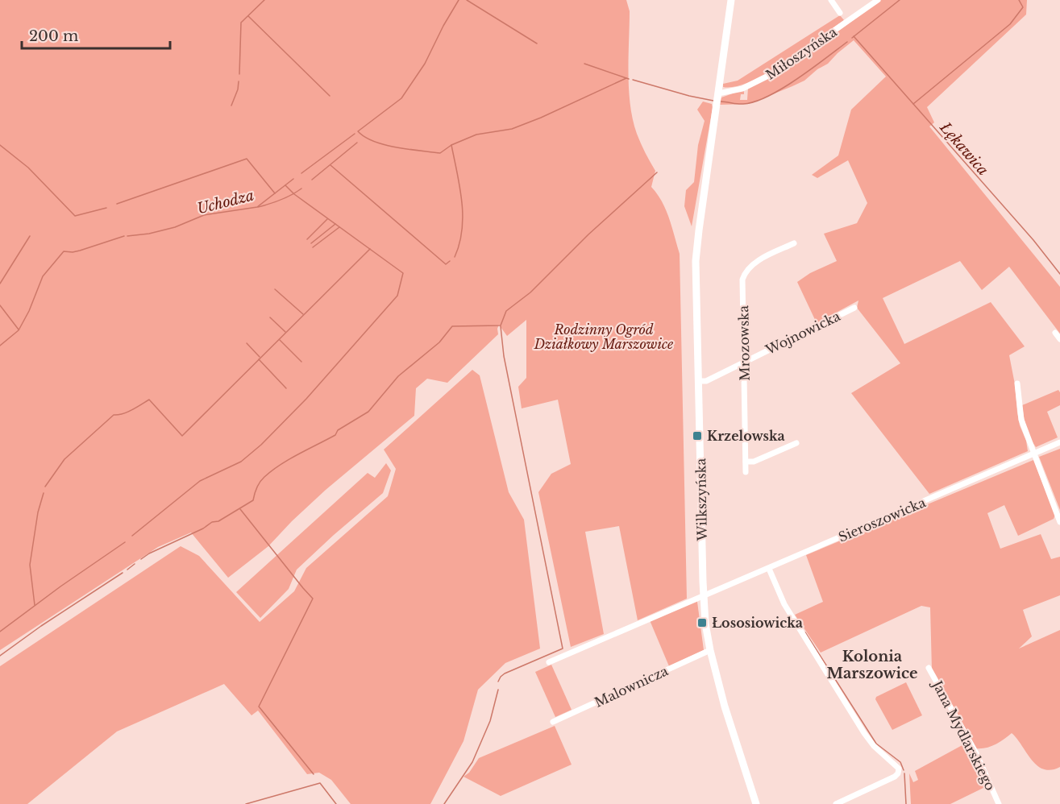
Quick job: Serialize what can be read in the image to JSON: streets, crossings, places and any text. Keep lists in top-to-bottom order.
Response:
{
  "streets": {
    "street": [
      "Miłoszyńska",
      "Wojnowicka",
      "Mrozowska",
      "Wilkszyńska",
      "Sieroszowicka",
      "Malownicza",
      "Jana Mydlarskiego"
    ]
  },
  "crossings": [
    ["Miłoszyńska", "Wilkszyńska"],
    ["Wojnowicka", "Mrozowska"],
    ["Wojnowicka", "Wilkszyńska"],
    ["Wilkszyńska", "Sieroszowicka"],
    ["Wilkszyńska", "Malownicza"]
  ],
  "districts": ["Kolonia Marszowice"],
  "water": ["Łękawica", "Uchodza"],
  "parks": ["Rodzinny Ogród Działkowy Marszowice"],
  "places": {
    "transit": ["Krzelowska", "Łososiowicka"]
  },
  "scale_bar": "200 m"
}
